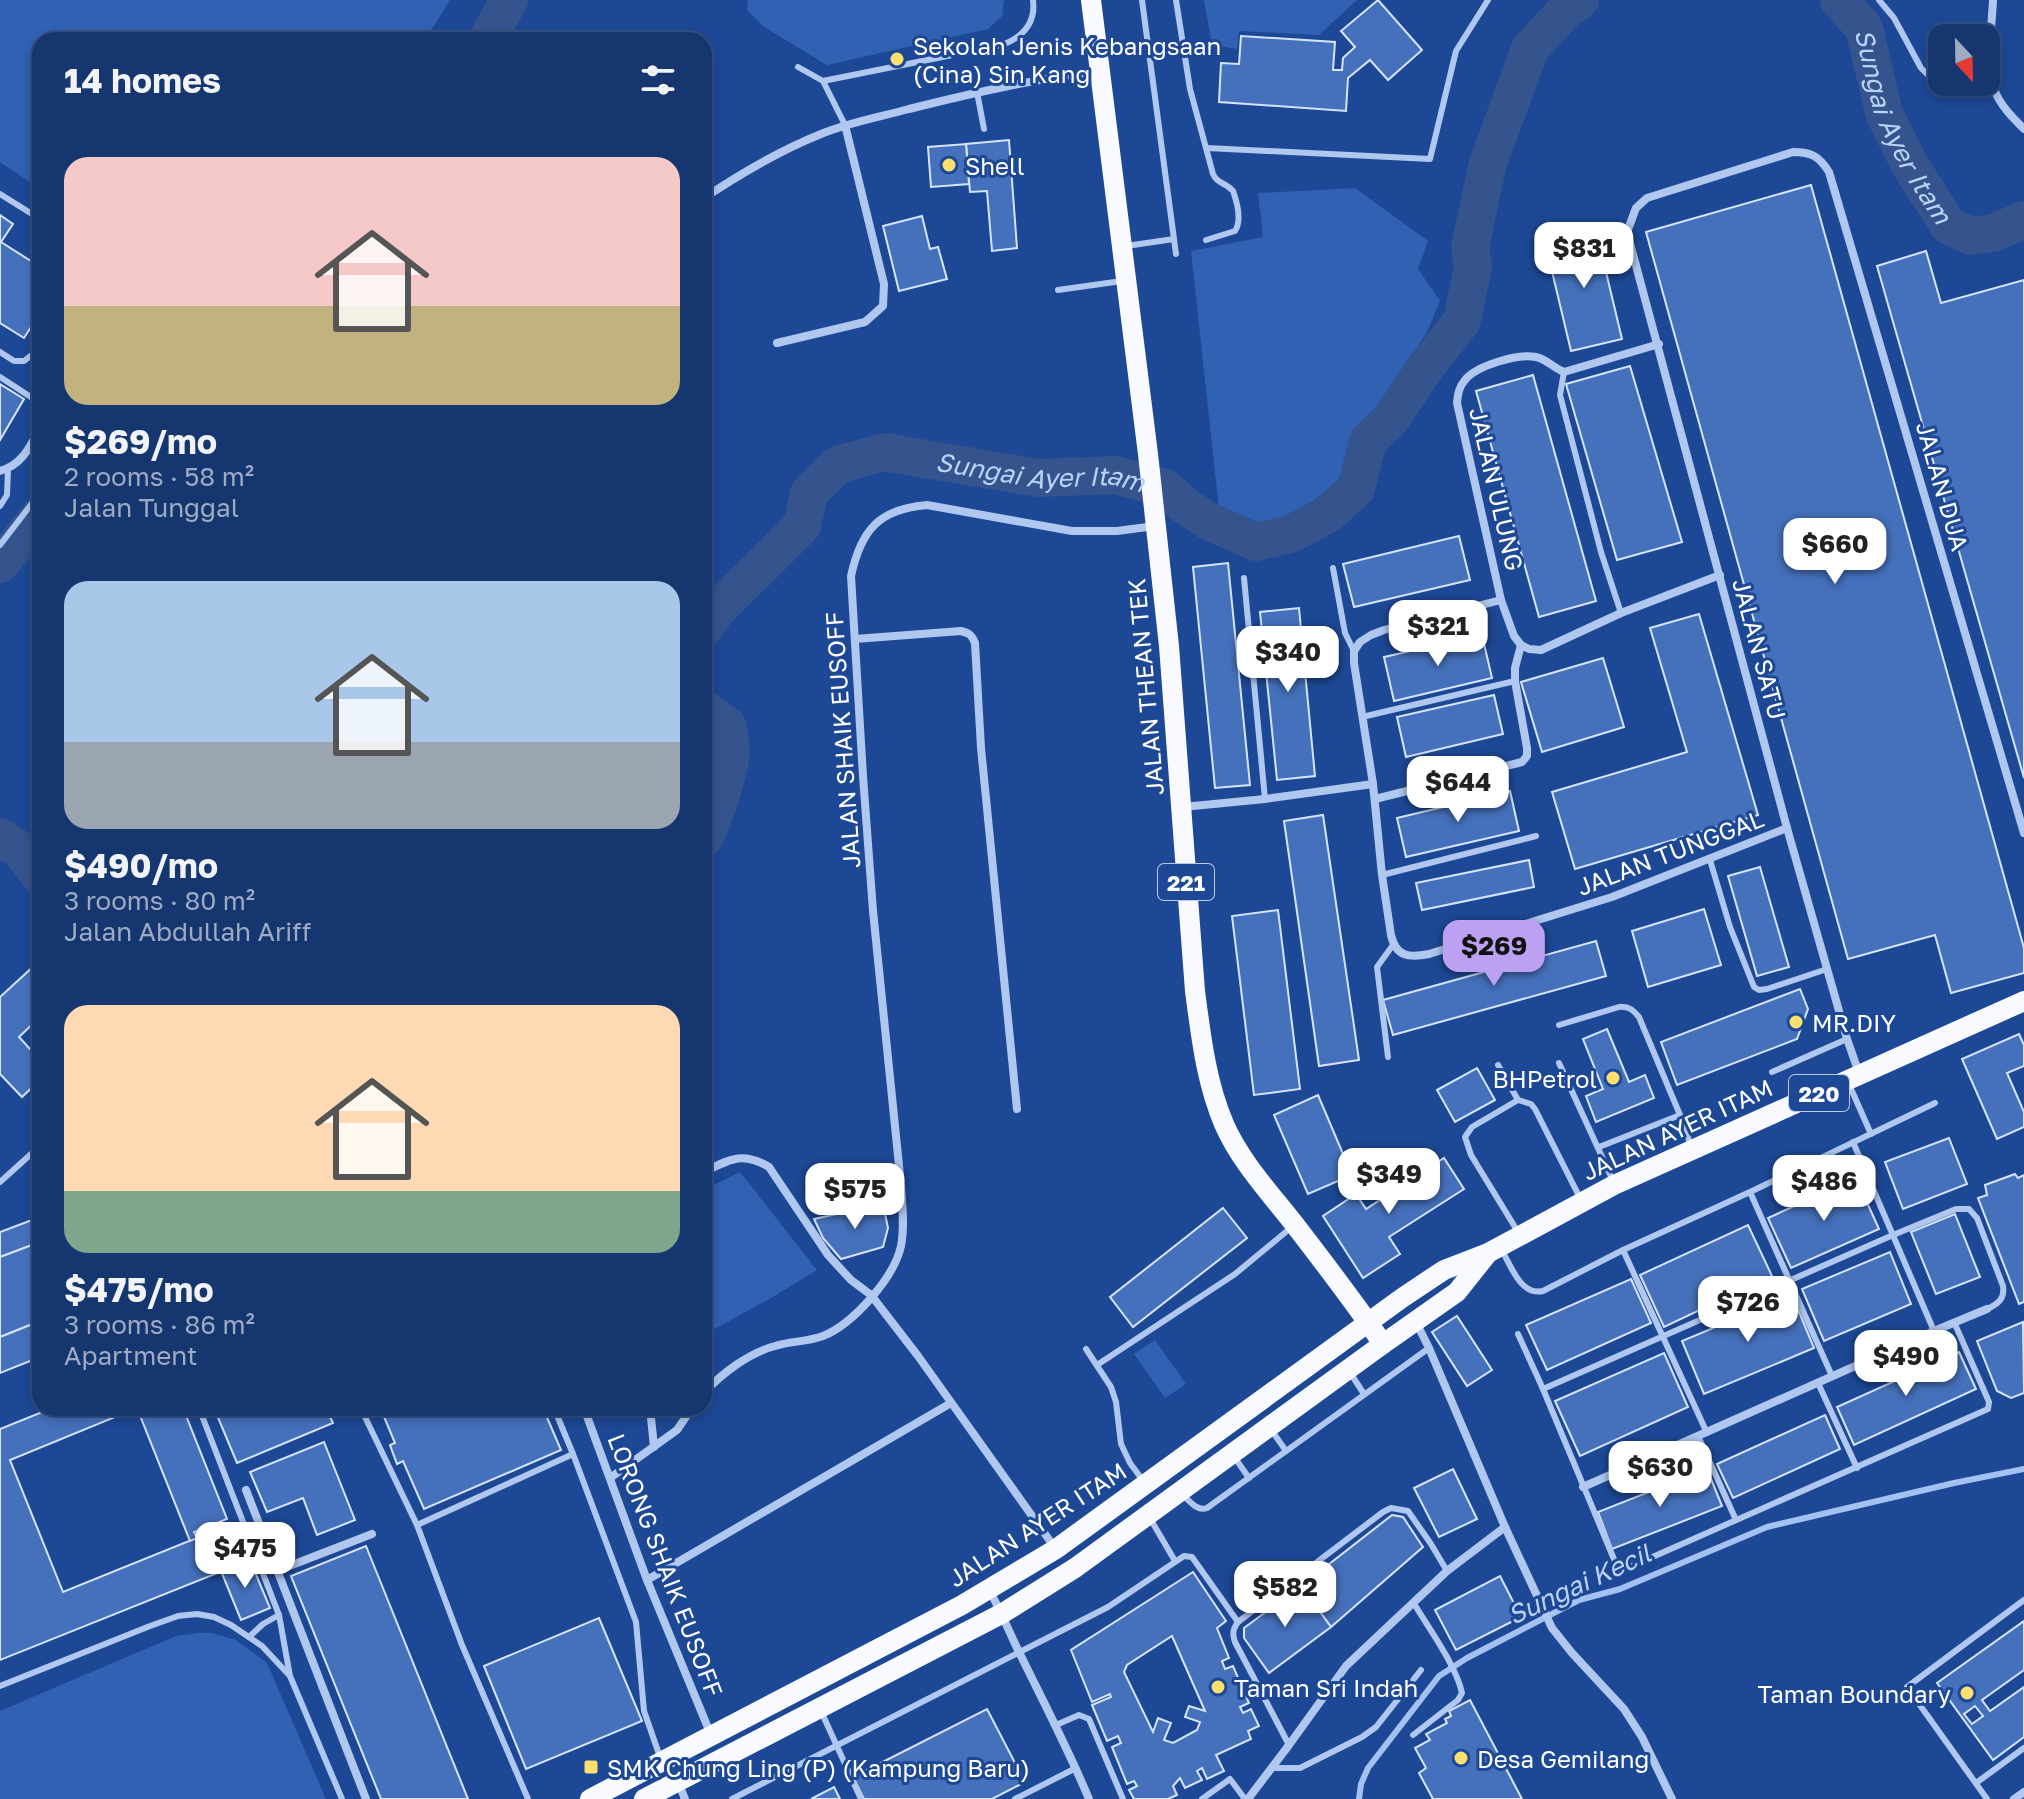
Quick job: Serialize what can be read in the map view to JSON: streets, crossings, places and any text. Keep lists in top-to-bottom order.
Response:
{
  "streets": {
    "main road": [
      "JALAN THEAN TEK",
      "221",
      "220",
      "JALAN AYER ITAM"
    ],
    "street": [
      "JALAN DUA",
      "JALAN ULUNG",
      "JALAN SATU",
      "JALAN SHAIK EUSOFF",
      "JALAN TUNGGAL",
      "LORONG SHAIK EUSOFF"
    ]
  },
  "crossings": [
    ["JALAN DUA", "JALAN SATU"],
    ["JALAN SATU", "JALAN TUNGGAL"],
    ["JALAN SATU", "JALAN AYER ITAM"],
    ["JALAN THEAN TEK", "JALAN SHAIK EUSOFF"],
    ["JALAN THEAN TEK", "221"],
    ["JALAN THEAN TEK", "JALAN AYER ITAM"],
    ["221", "JALAN AYER ITAM"],
    ["JALAN AYER ITAM", "LORONG SHAIK EUSOFF"]
  ],
  "water": ["Sungai Ayer Itam", "Sungai Kecil"],
  "places": {
    "other": [
      "Sekolah Jenis Kebangsaan (Cina) Sin Kang",
      "Shell",
      "MR.DIY",
      "BHPetrol",
      "Taman Sri Indah",
      "Taman Boundary",
      "Desa Gemilang"
    ],
    "transit": ["SMK Chung Ling (P) (Kampung Baru)"]
  },
  "north": "bottom",
  "page": {
    "heading": "14 homes",
    "list": [
      {
        "name": "$269/mo",
        "note": "2 rooms · 58 m² · Jalan Tunggal"
      },
      {
        "name": "$490/mo",
        "note": "3 rooms · 80 m² · Jalan Abdullah Ariff"
      },
      {
        "name": "$475/mo",
        "note": "3 rooms · 86 m² · Apartment"
      }
    ],
    "price": [
      "$831",
      "$660",
      "$321",
      "$340",
      "$644",
      "$269",
      "$349",
      "$486",
      "$575",
      "$726",
      "$490",
      "$630",
      "$475",
      "$582"
    ]
  }
}
